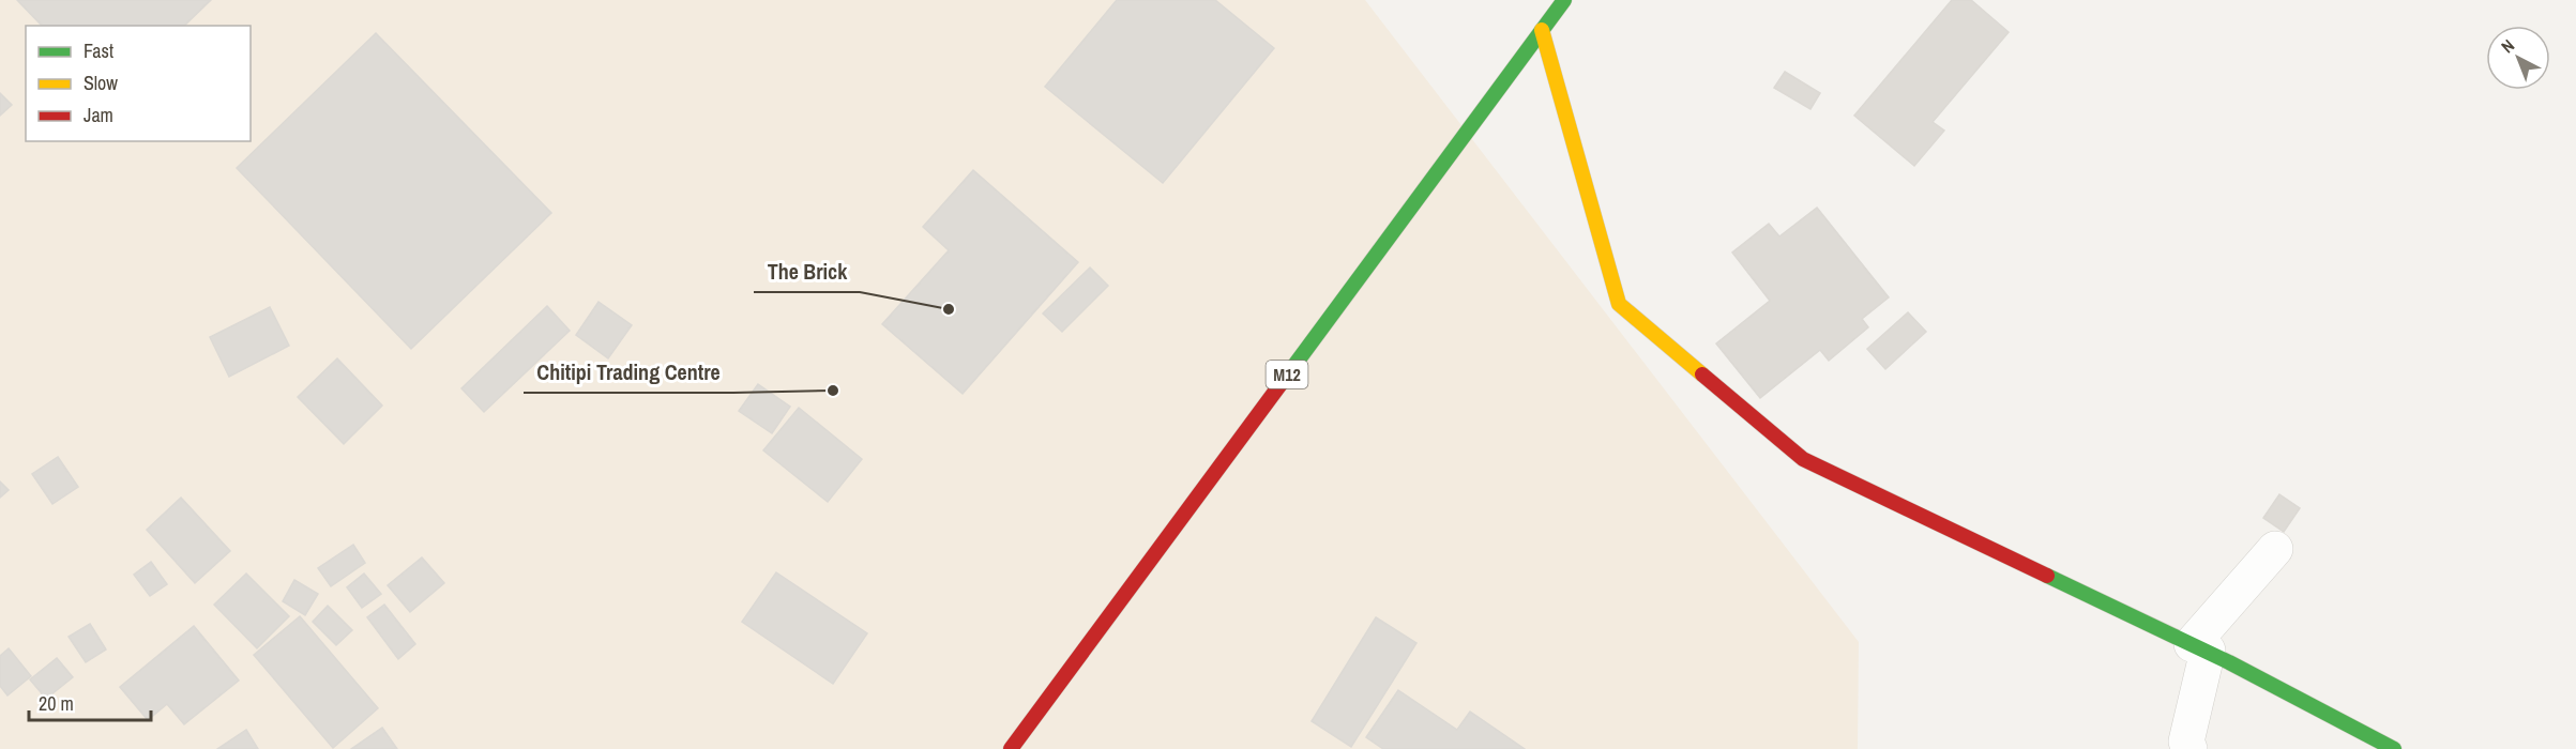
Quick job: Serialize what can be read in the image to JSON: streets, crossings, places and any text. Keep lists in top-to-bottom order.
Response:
{
  "streets": {
    "main road": ["M12"]
  },
  "places": ["The Brick", "Chitipi Trading Centre"],
  "legend": ["Fast", "Slow", "Jam"],
  "scale_bar": "20 m",
  "north": "top left"
}
